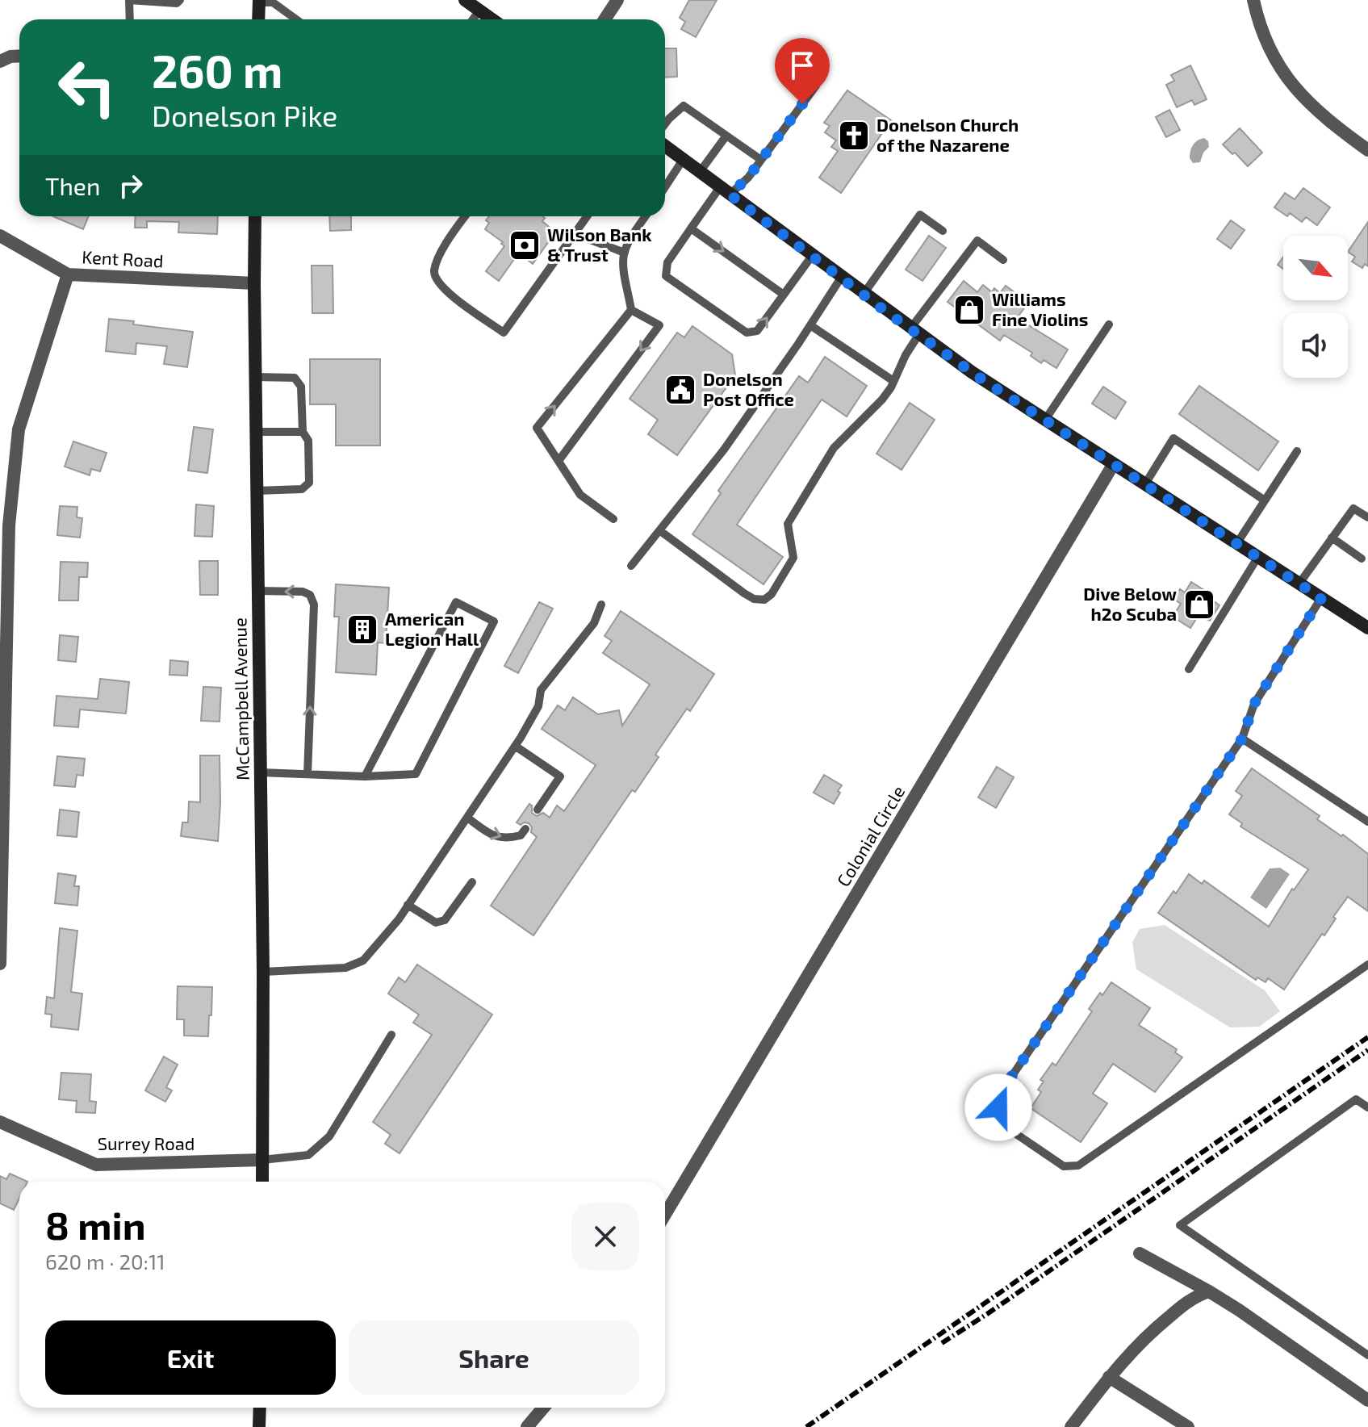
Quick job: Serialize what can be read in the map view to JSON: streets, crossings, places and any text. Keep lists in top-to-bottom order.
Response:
{
  "streets": {
    "street": [
      "Kent Road",
      "McCampbell Avenue",
      "Colonial Circle",
      "Surrey Road"
    ]
  },
  "crossings": [
    ["Kent Road", "McCampbell Avenue"],
    ["McCampbell Avenue", "Surrey Road"]
  ],
  "places": {
    "church": ["Donelson Church of the Nazarene"],
    "bank": ["Wilson Bank & Trust"],
    "shop": ["Williams Fine Violins", "Dive Below h2o Scuba"],
    "public building": ["Donelson Post Office"],
    "building": ["American Legion Hall"]
  },
  "north": "bottom right",
  "page": {
    "turn": ["260 m", "Donelson Pike"],
    "then": "Then",
    "heading": ["8 min", "620 m · 20:11"],
    "buttons": ["Exit", "Share"]
  }
}
